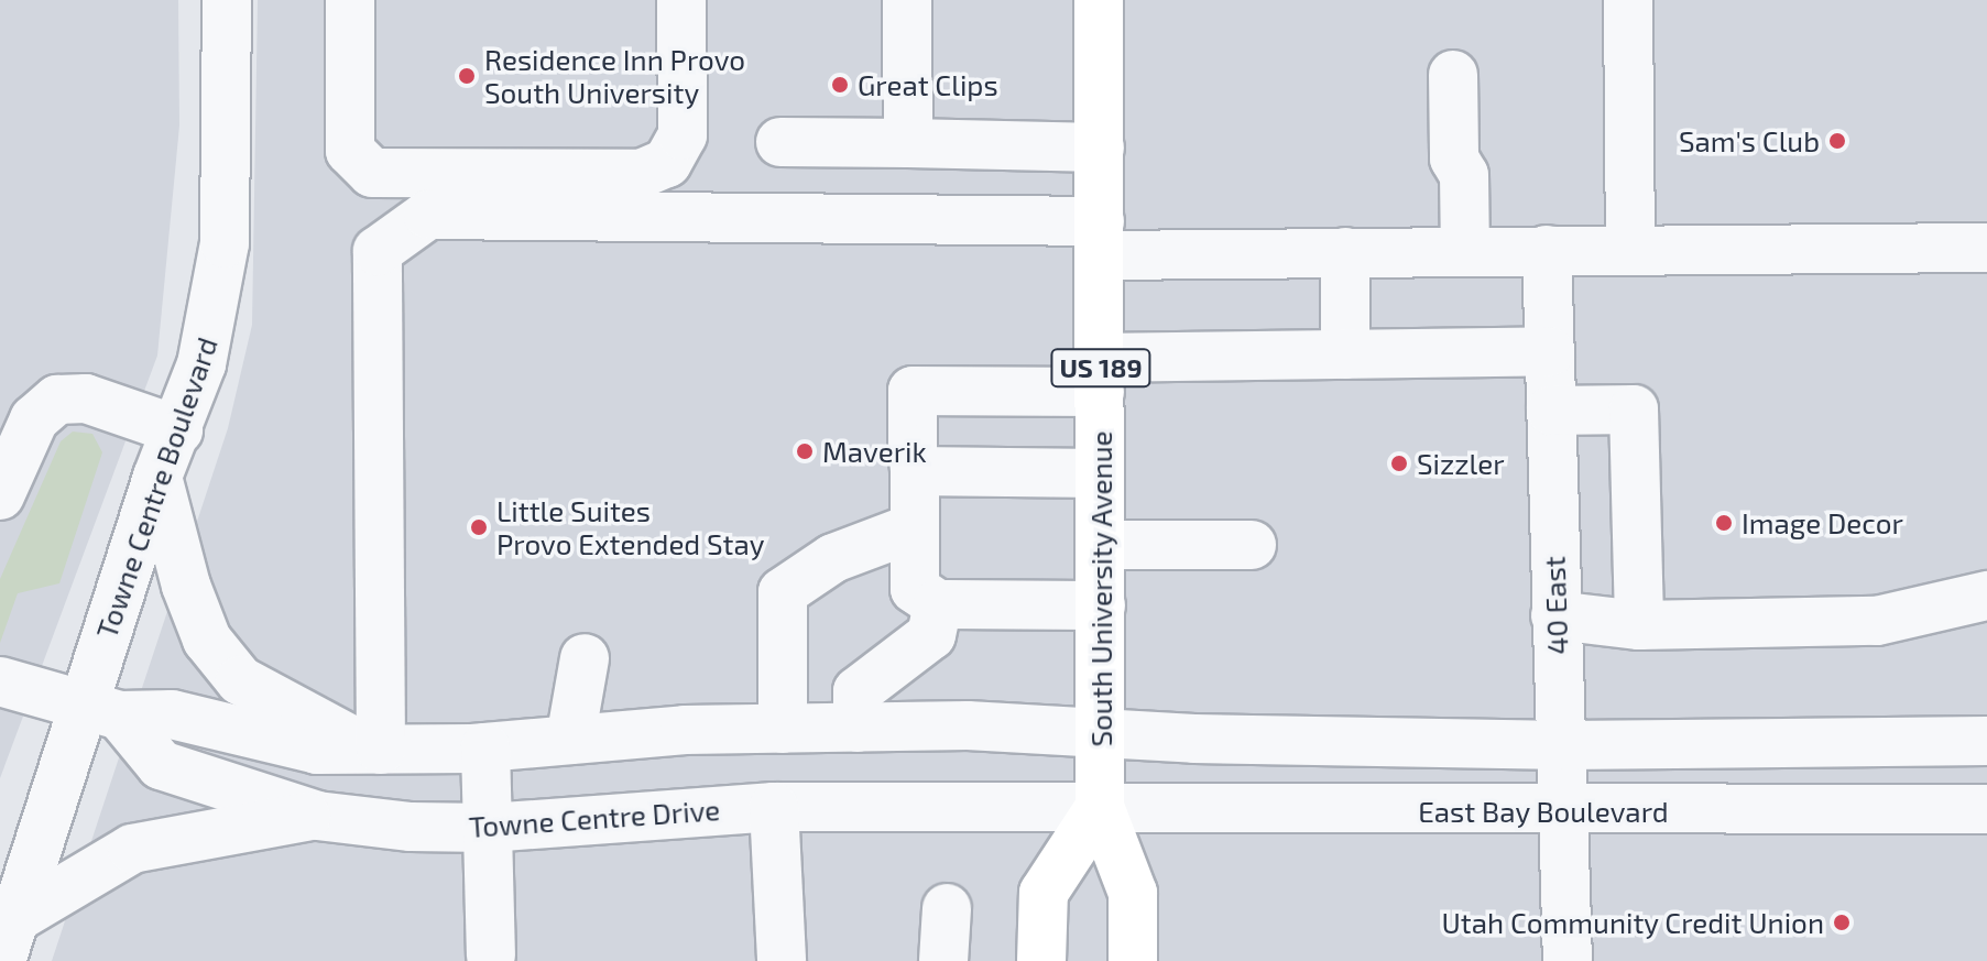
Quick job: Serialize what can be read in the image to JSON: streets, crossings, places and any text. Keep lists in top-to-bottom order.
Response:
{
  "streets": {
    "highway": ["US 189", "South University Avenue"],
    "street": [
      "Towne Centre Boulevard",
      "40 East",
      "East Bay Boulevard",
      "Towne Centre Drive"
    ]
  },
  "crossings": [
    ["Towne Centre Boulevard", "Towne Centre Drive"],
    ["South University Avenue", "East Bay Boulevard"],
    ["South University Avenue", "Towne Centre Drive"],
    ["40 East", "East Bay Boulevard"],
    ["East Bay Boulevard", "Towne Centre Drive"]
  ],
  "places": [
    "Residence Inn Provo South University",
    "Great Clips",
    "Sam's Club",
    "Maverik",
    "Sizzler",
    "Image Decor",
    "Little Suites Provo Extended Stay",
    "Utah Community Credit Union"
  ]
}
